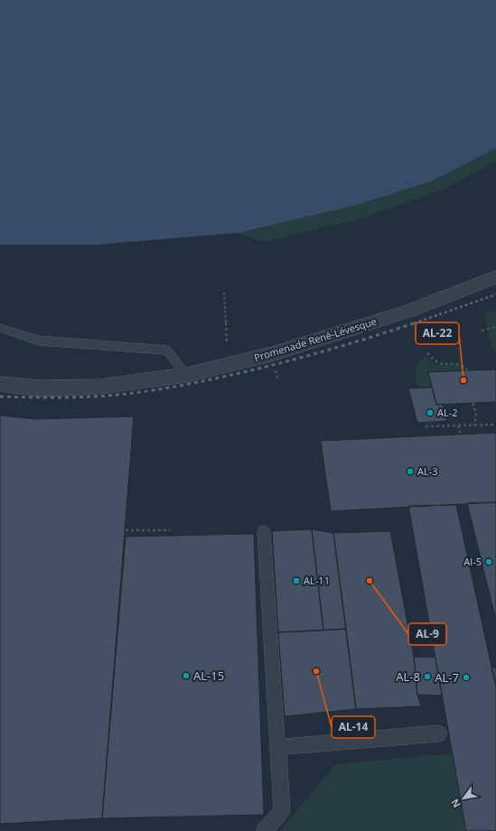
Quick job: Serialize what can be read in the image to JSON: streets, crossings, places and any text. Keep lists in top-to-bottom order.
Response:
{
  "streets": {
    "street": ["Promenade René-Lévesque"]
  },
  "places": [
    "AL-22",
    "AL-2",
    "AL-3",
    "Al-5",
    "AL-11",
    "AL-9",
    "AL-14",
    "AL-15",
    "AL-8",
    "AL-7"
  ],
  "north": "bottom left"
}
